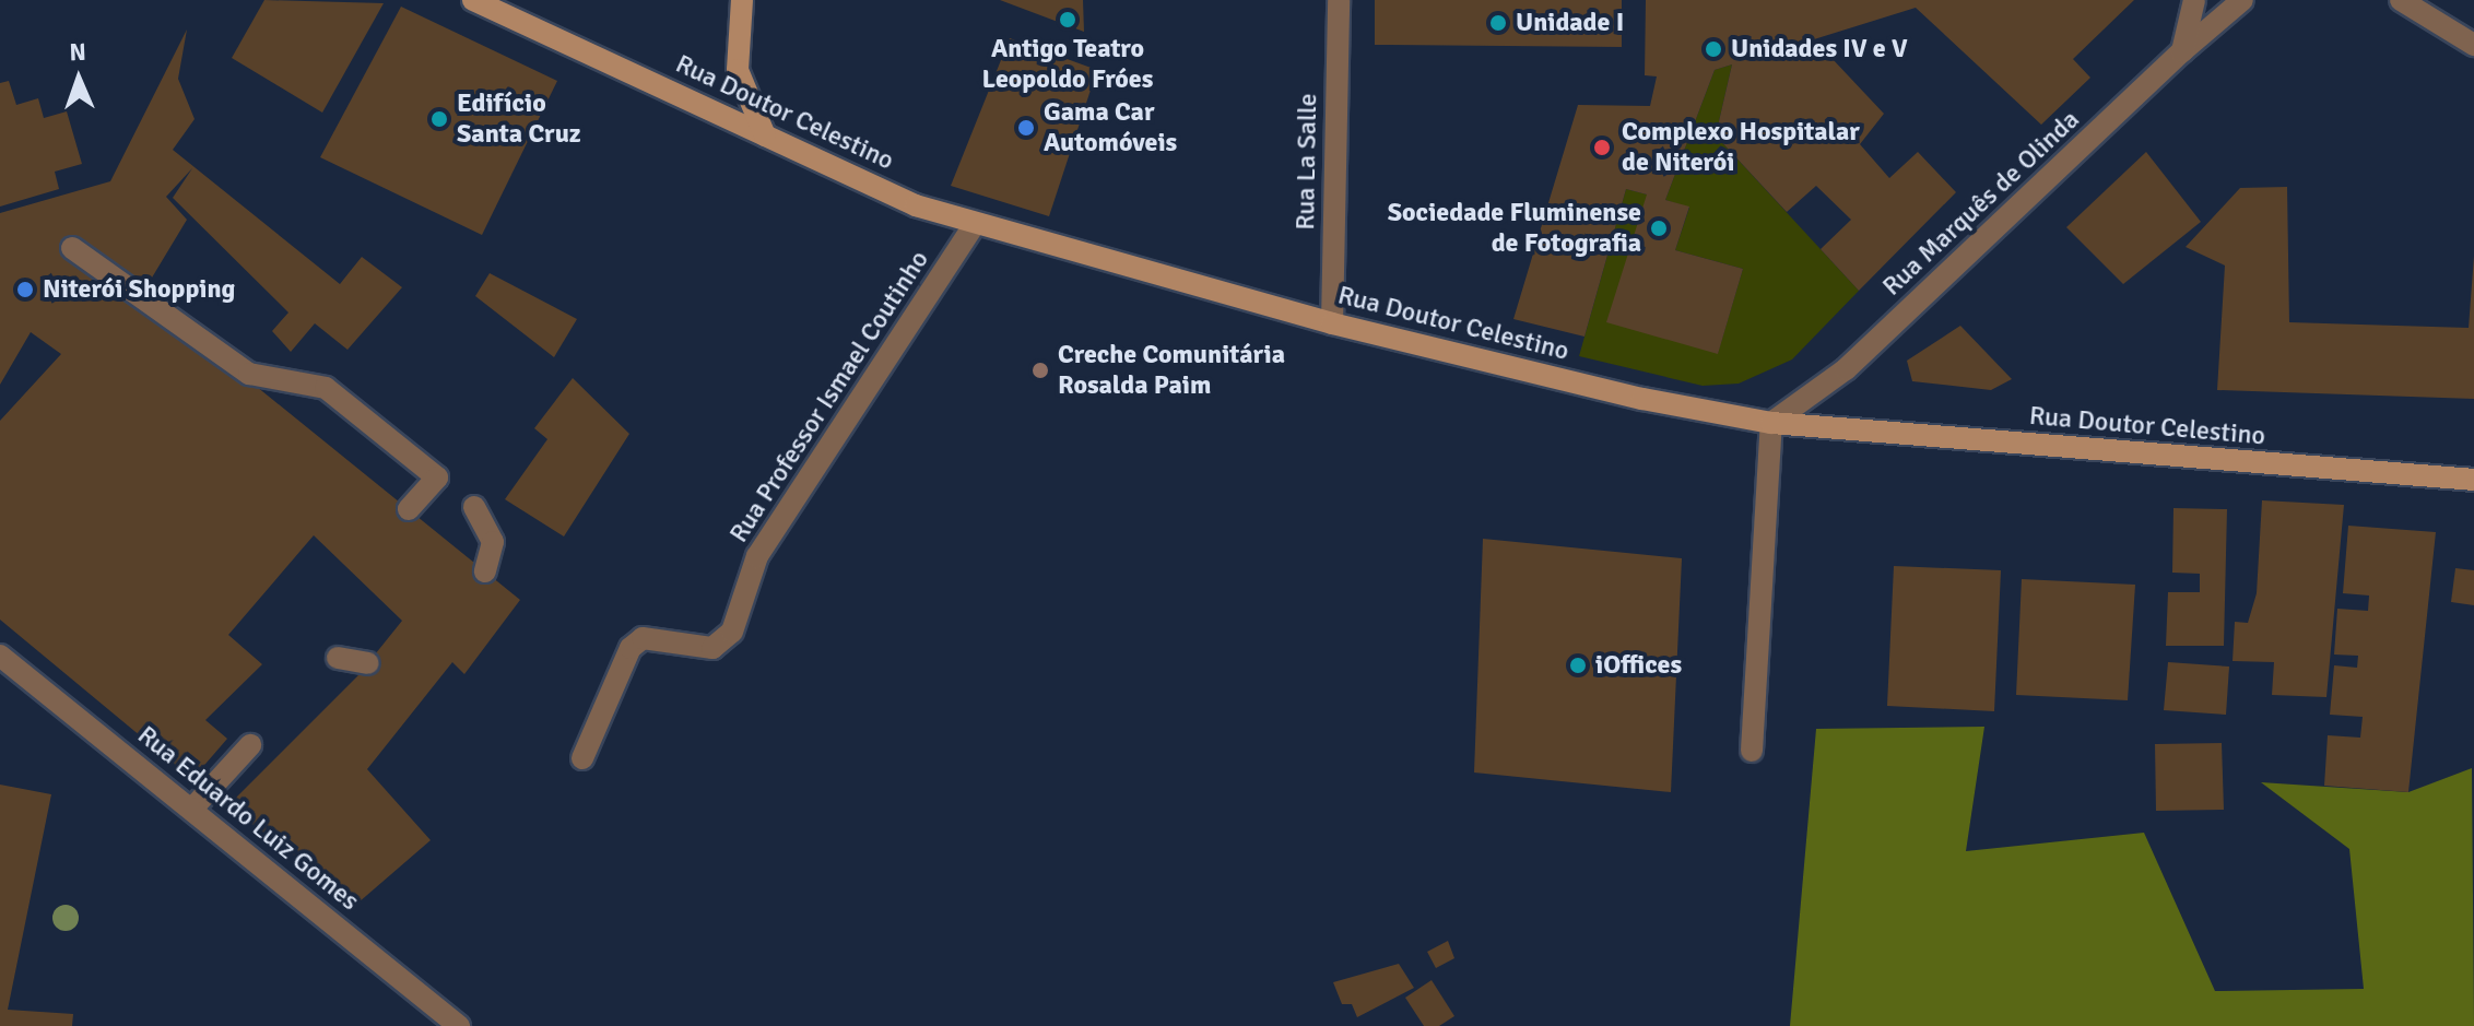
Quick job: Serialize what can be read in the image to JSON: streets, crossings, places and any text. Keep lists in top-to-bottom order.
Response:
{
  "streets": {
    "main road": ["Rua Doutor Celestino"],
    "street": [
      "Rua La Salle",
      "Rua Marquês de Olinda",
      "Rua Professor Ismael Coutinho",
      "Rua Eduardo Luiz Gomes"
    ]
  },
  "crossings": [
    ["Rua Doutor Celestino", "Rua La Salle"],
    ["Rua Doutor Celestino", "Rua Marquês de Olinda"],
    ["Rua Doutor Celestino", "Rua Professor Ismael Coutinho"]
  ],
  "places": [
    "Antigo Teatro Leopoldo Fróes",
    "Unidade I",
    "Unidades IV e V",
    "Edifício Santa Cruz",
    "Gama Car Automóveis",
    "Complexo Hospitalar de Niterói",
    "Sociedade Fluminense de Fotografia",
    "Niterói Shopping",
    "Creche Comunitária Rosalda Paim",
    "iOffices"
  ],
  "north": "top"
}
